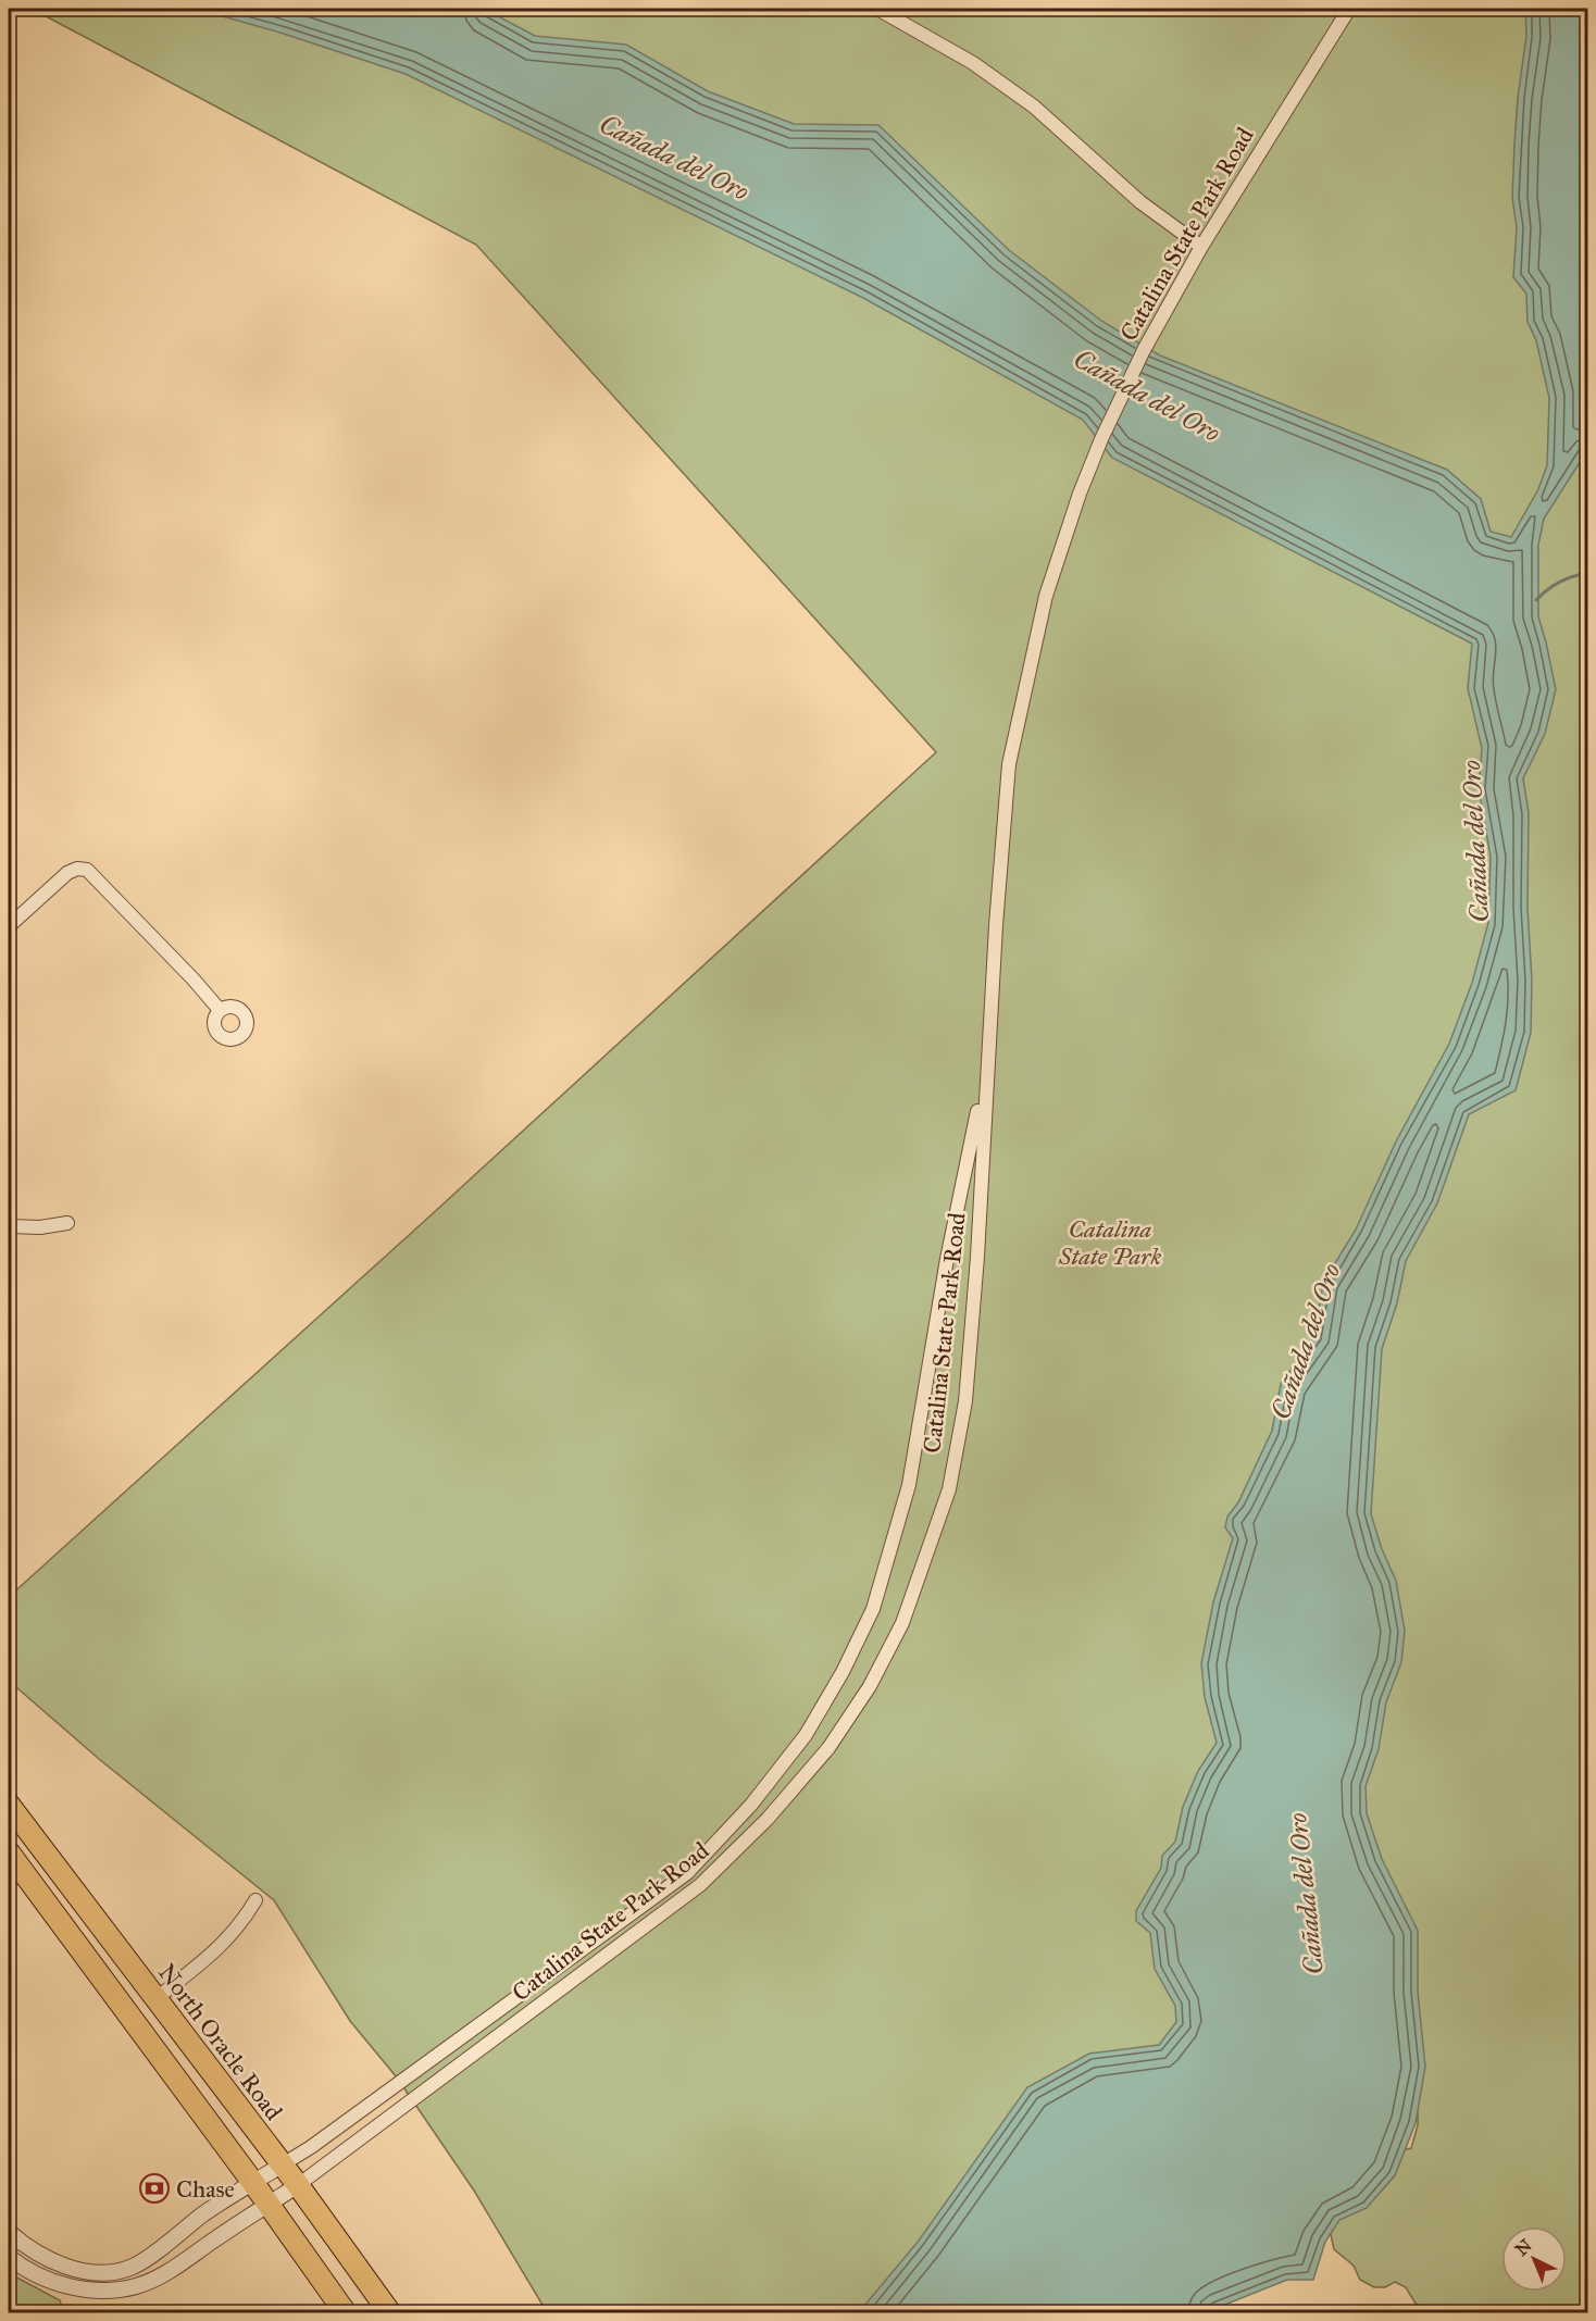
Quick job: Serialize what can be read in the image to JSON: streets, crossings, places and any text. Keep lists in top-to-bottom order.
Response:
{
  "streets": {
    "highway": ["North Oracle Road"],
    "street": ["Catalina State Park Road"]
  },
  "crossings": [
    ["Catalina State Park Road", "North Oracle Road"]
  ],
  "water": ["Cañada del Oro"],
  "parks": ["Catalina State Park"],
  "places": {
    "bank": ["Chase"]
  },
  "north": "top left"
}
